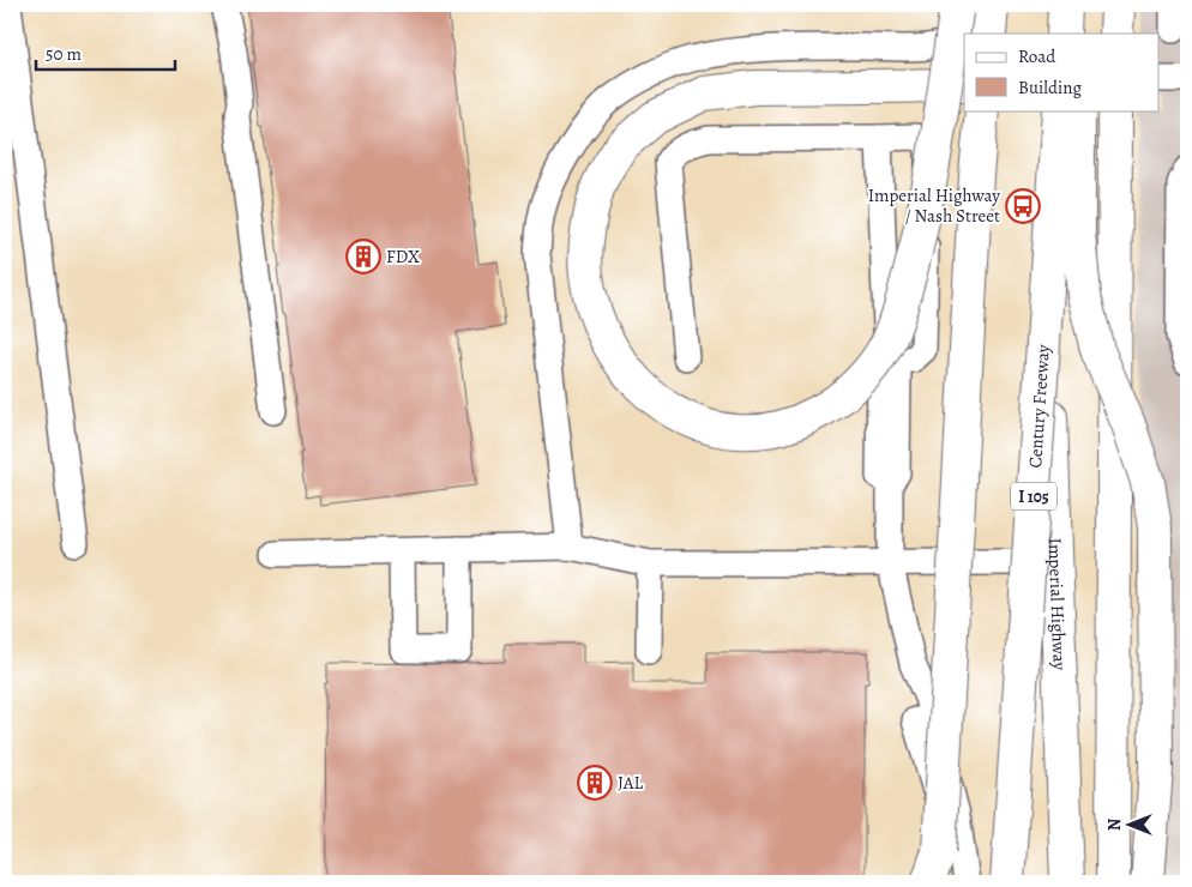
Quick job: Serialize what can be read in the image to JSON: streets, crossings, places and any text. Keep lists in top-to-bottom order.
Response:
{
  "streets": {
    "main road": ["Century Freeway", "I 105", "Imperial Highway"]
  },
  "places": {
    "bus stop": ["Imperial Highway / Nash Street"],
    "building": ["FDX", "JAL"]
  },
  "legend": ["Road", "Building"],
  "scale_bar": "50 m",
  "north": "left"
}
